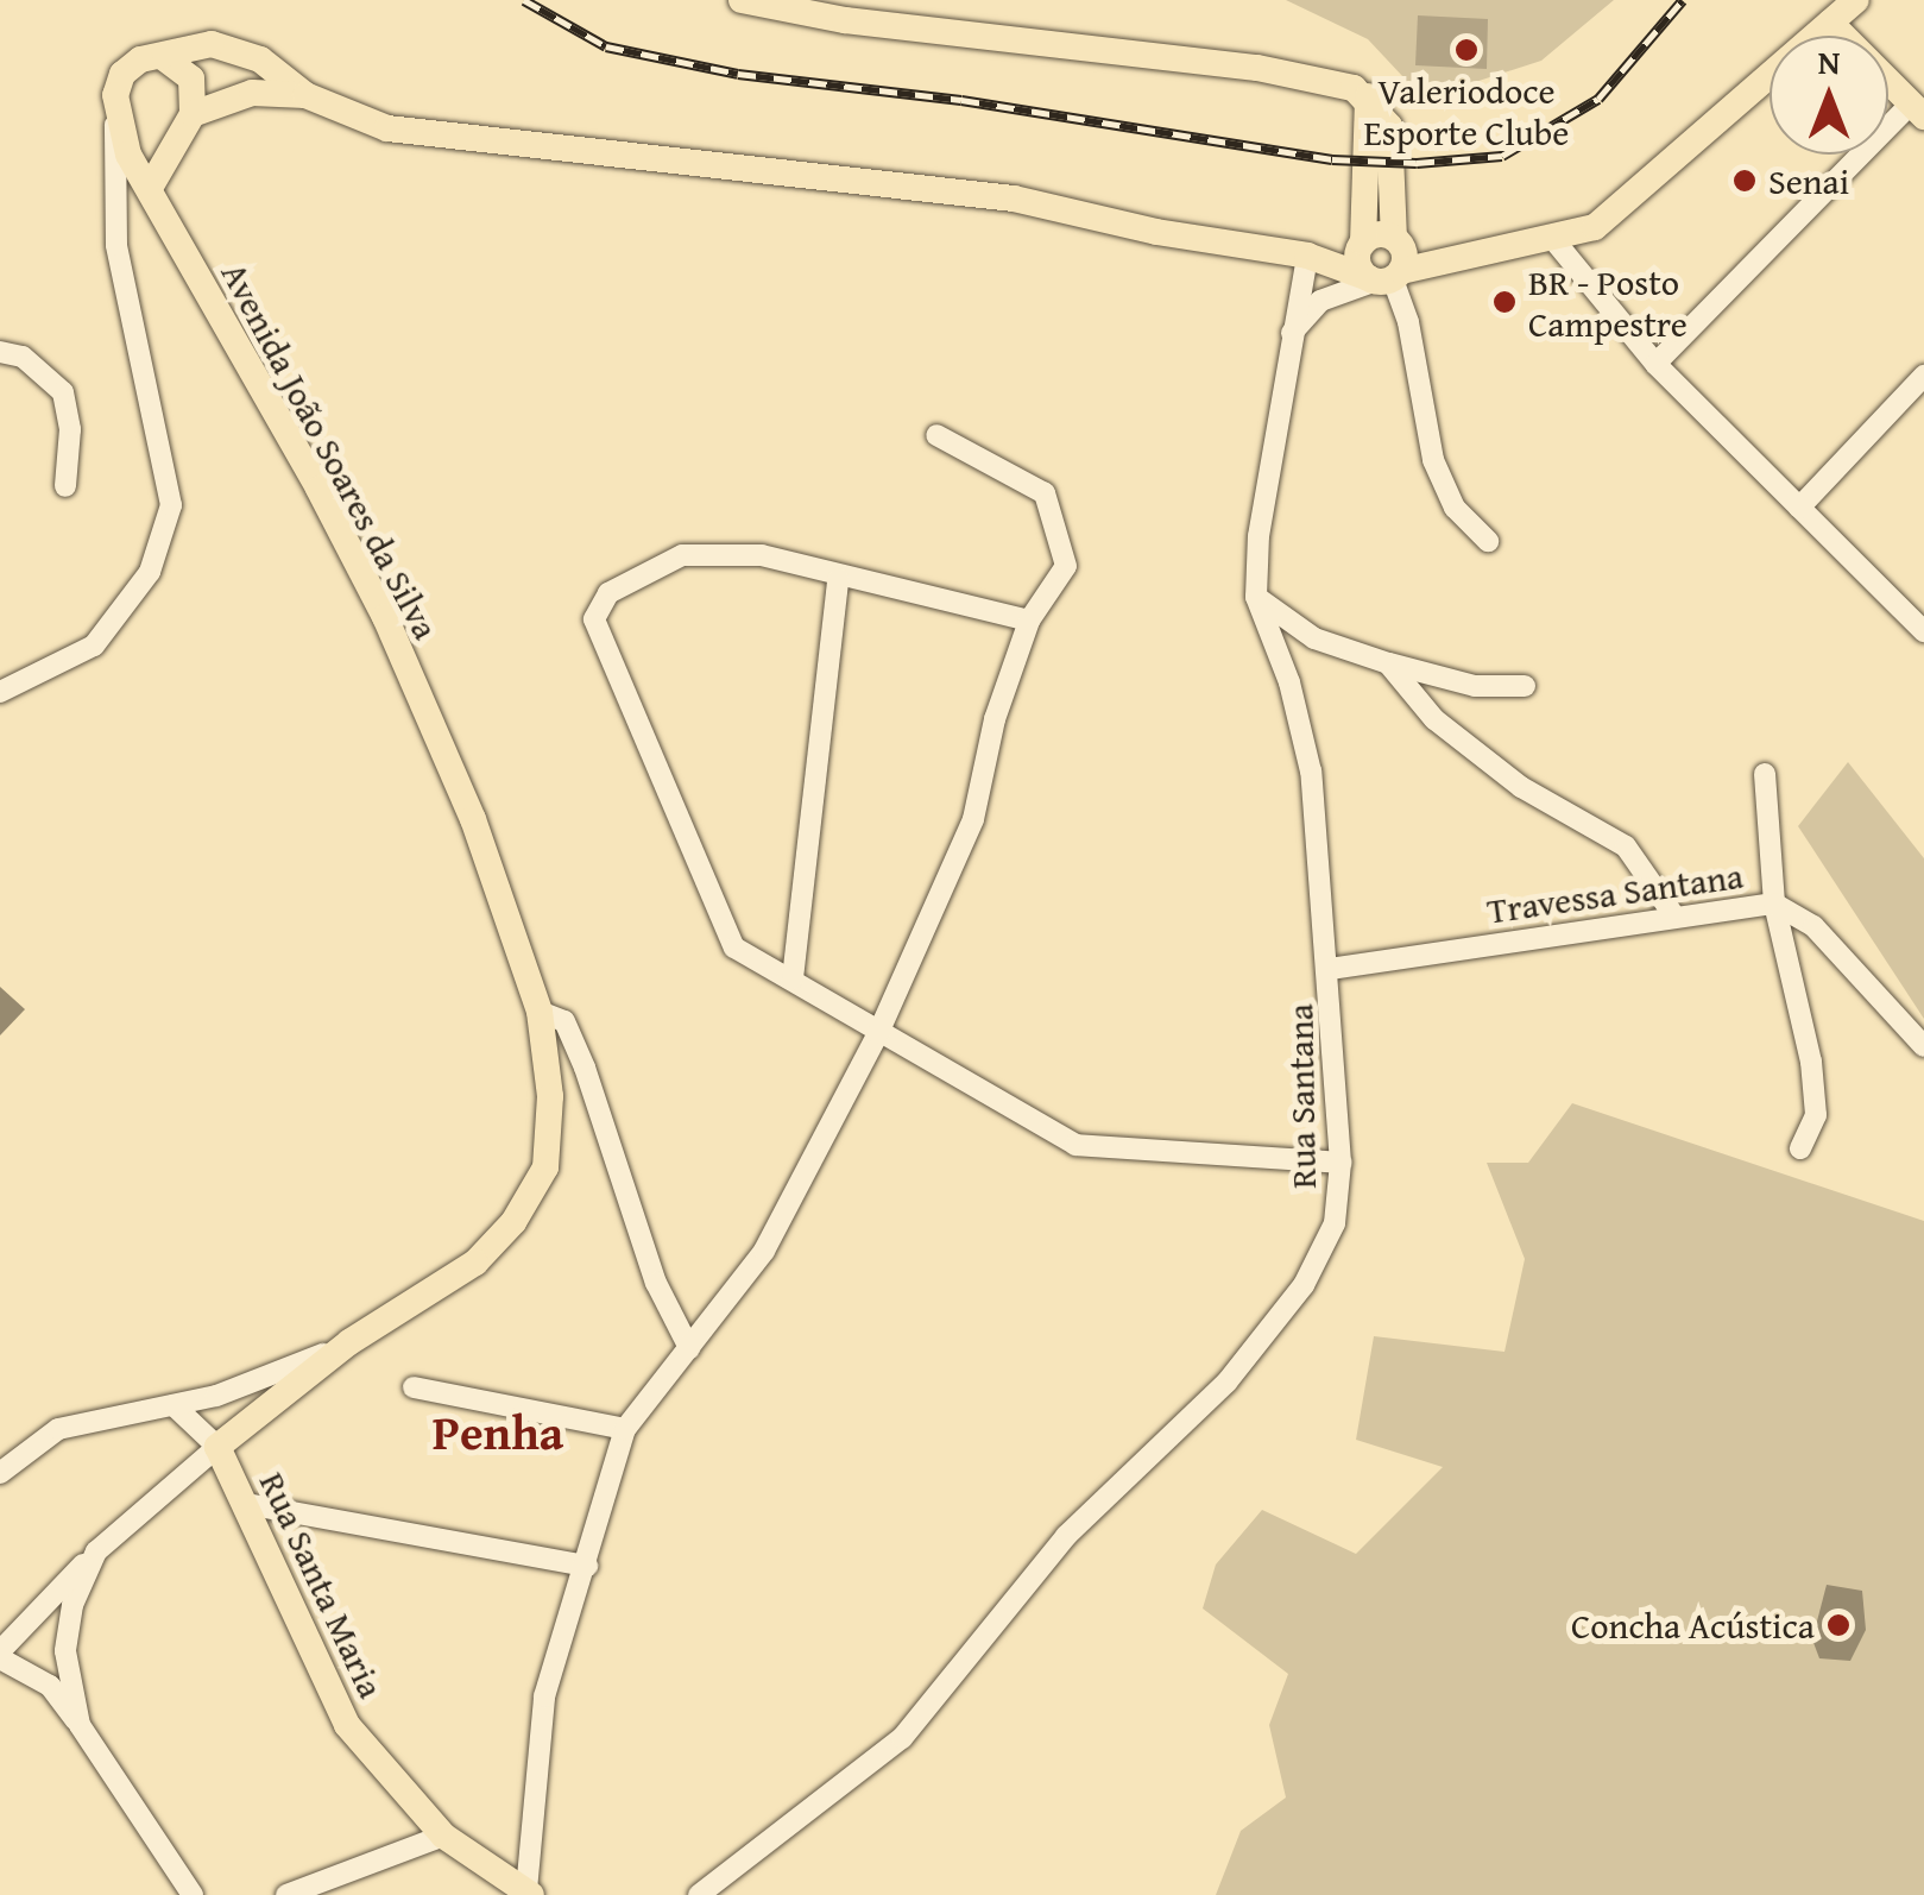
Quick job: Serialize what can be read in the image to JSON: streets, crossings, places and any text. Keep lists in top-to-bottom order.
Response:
{
  "streets": {
    "main road": ["Avenida João Soares da Silva", "Rua Santa Maria"],
    "street": ["Travessa Santana", "Rua Santana"]
  },
  "crossings": [
    ["Avenida João Soares da Silva", "Rua Santa Maria"],
    ["Travessa Santana", "Rua Santana"]
  ],
  "districts": ["Penha"],
  "places": [
    "Valeriodoce Esporte Clube",
    "Senai",
    "BR - Posto Campestre",
    "Concha Acústica"
  ],
  "north": "top"
}
